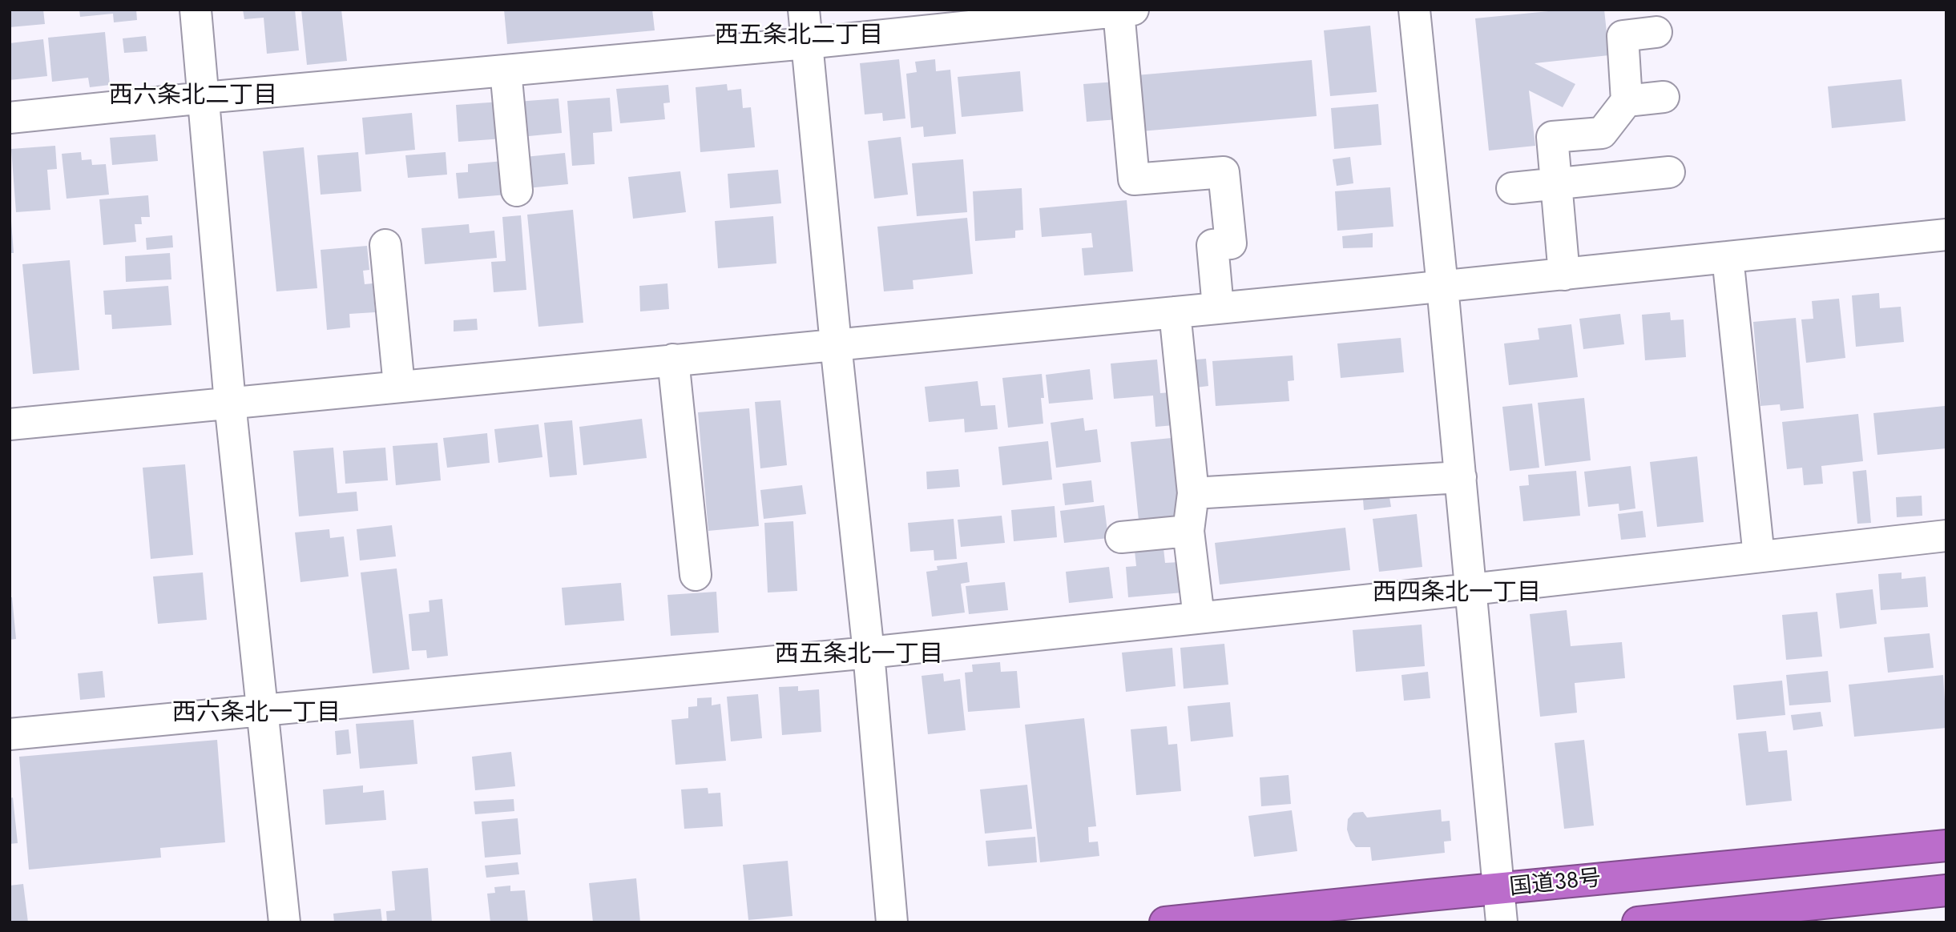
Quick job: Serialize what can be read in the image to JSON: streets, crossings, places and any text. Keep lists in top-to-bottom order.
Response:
{
  "streets": {
    "highway": ["国道38号"]
  },
  "districts": [
    "西五条北二丁目",
    "西六条北二丁目",
    "西四条北一丁目",
    "西五条北一丁目",
    "西六条北一丁目"
  ]
}
